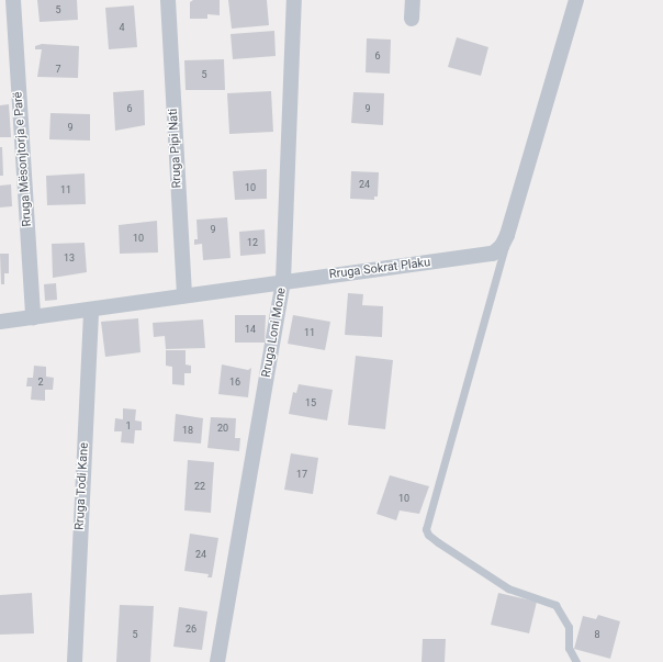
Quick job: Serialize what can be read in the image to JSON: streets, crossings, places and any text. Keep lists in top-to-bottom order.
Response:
{
  "streets": {
    "street": [
      "Rruga Pipi Nati",
      "Rruga Mësonjtorja e Parë",
      "Rruga Sokrat Plaku",
      "Rruga Loni Mone",
      "Rruga Todi Kane"
    ]
  },
  "crossings": [
    ["Rruga Pipi Nati", "Rruga Sokrat Plaku"],
    ["Rruga Mësonjtorja e Parë", "Rruga Sokrat Plaku"],
    ["Rruga Sokrat Plaku", "Rruga Loni Mone"],
    ["Rruga Sokrat Plaku", "Rruga Todi Kane"]
  ],
  "house_numbers": [
    "5",
    "4",
    "6",
    "7",
    "5",
    "6",
    "9",
    "9",
    "24",
    "10",
    "11",
    "9",
    "10",
    "12",
    "13",
    "14",
    "11",
    "2",
    "16",
    "15",
    "1",
    "20",
    "18",
    "17",
    "22",
    "10",
    "24",
    "26",
    "5",
    "8"
  ]
}
